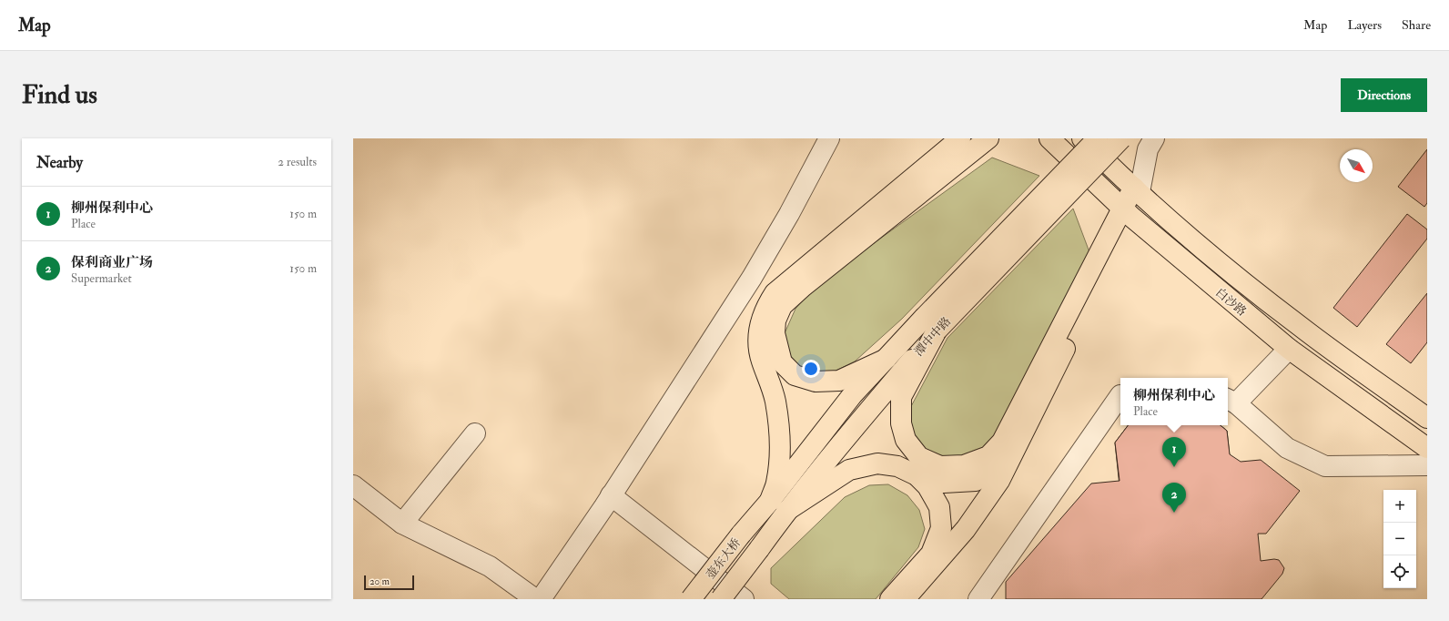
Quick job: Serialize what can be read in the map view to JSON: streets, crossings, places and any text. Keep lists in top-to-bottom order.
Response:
{
  "streets": {
    "main road": ["白沙路", "潭中中路", "壶东大桥"]
  },
  "crossings": [
    ["潭中中路", "壶东大桥"]
  ],
  "scale_bar": "20 m",
  "north": "bottom right",
  "page": {
    "header": "Map",
    "nav": ["Map", "Layers", "Share"],
    "buttons": "Directions",
    "title": "Find us",
    "heading": ["Nearby", "2 results"],
    "list": [
      {
        "mark": "1",
        "name": "柳州保利中心",
        "note": "Place",
        "value": "150 m"
      },
      {
        "mark": "2",
        "name": "保利商业广场",
        "note": "Supermarket",
        "value": "150 m"
      }
    ],
    "popup": ["柳州保利中心", "Place"],
    "pins": ["1", "2"],
    "map_buttons": ["+", "−"],
    "scale": "20 m"
  }
}
